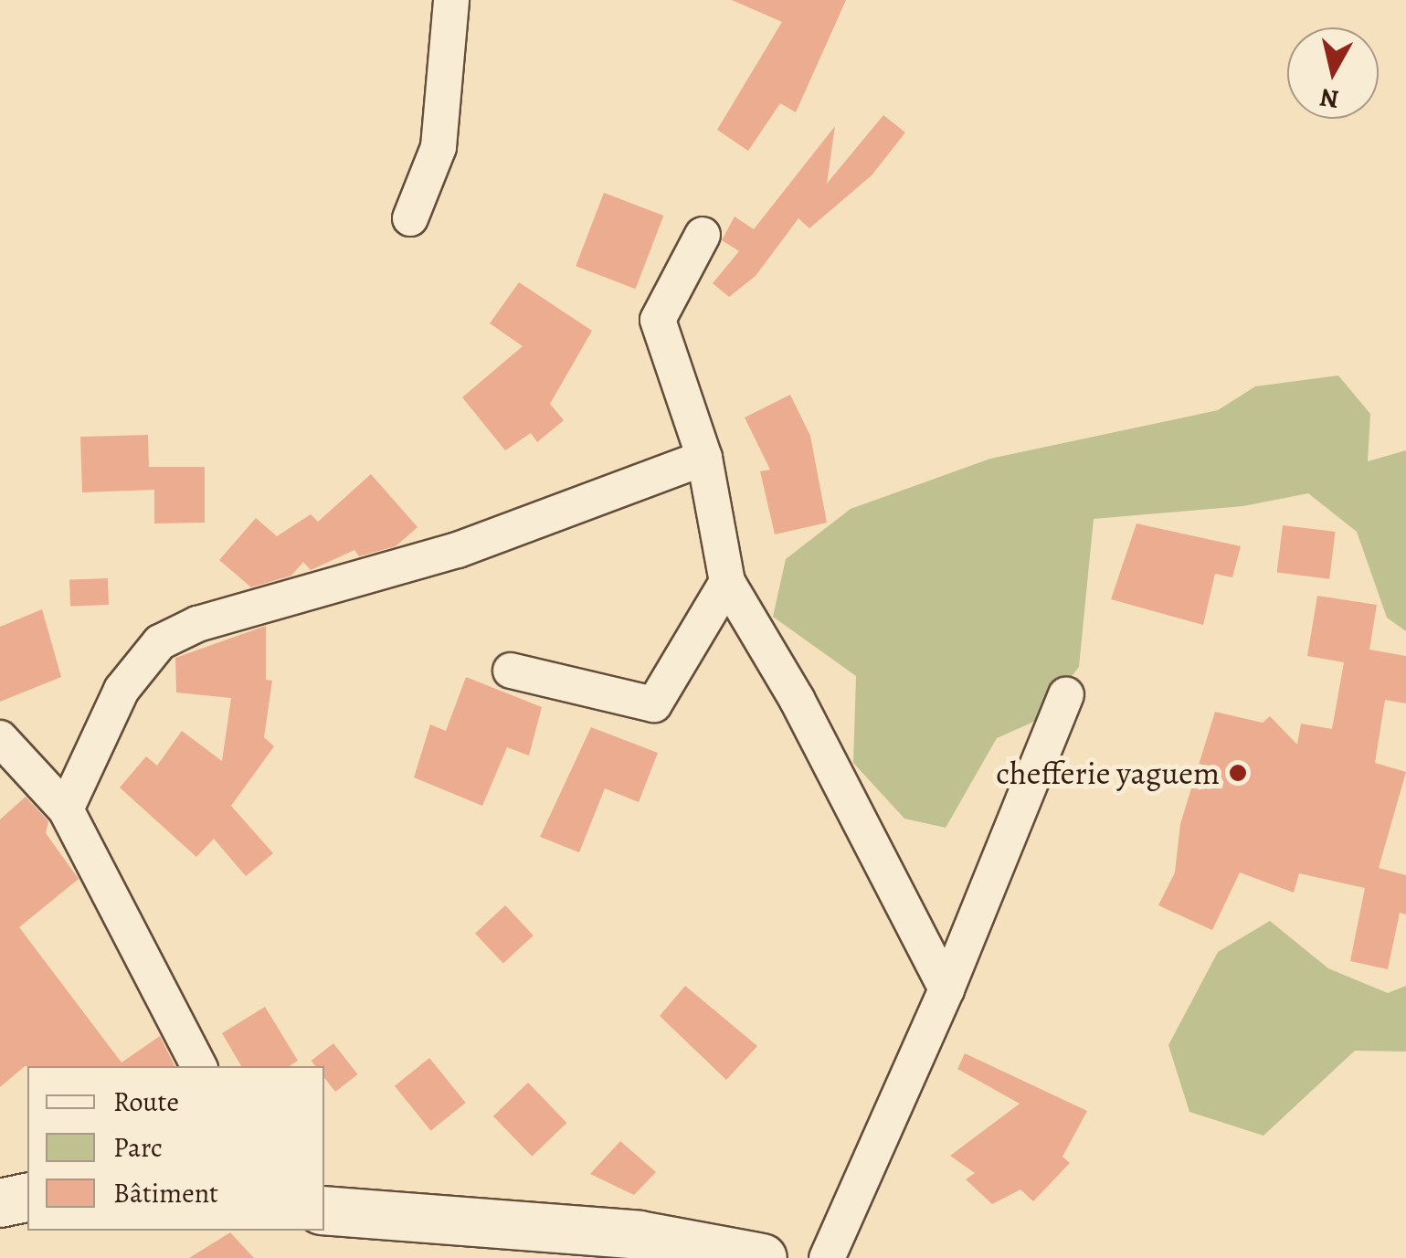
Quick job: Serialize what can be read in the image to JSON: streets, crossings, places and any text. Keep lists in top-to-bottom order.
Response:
{
  "places": ["chefferie yaguem"],
  "legend": ["Route", "Parc", "Bâtiment"],
  "north": "bottom"
}
